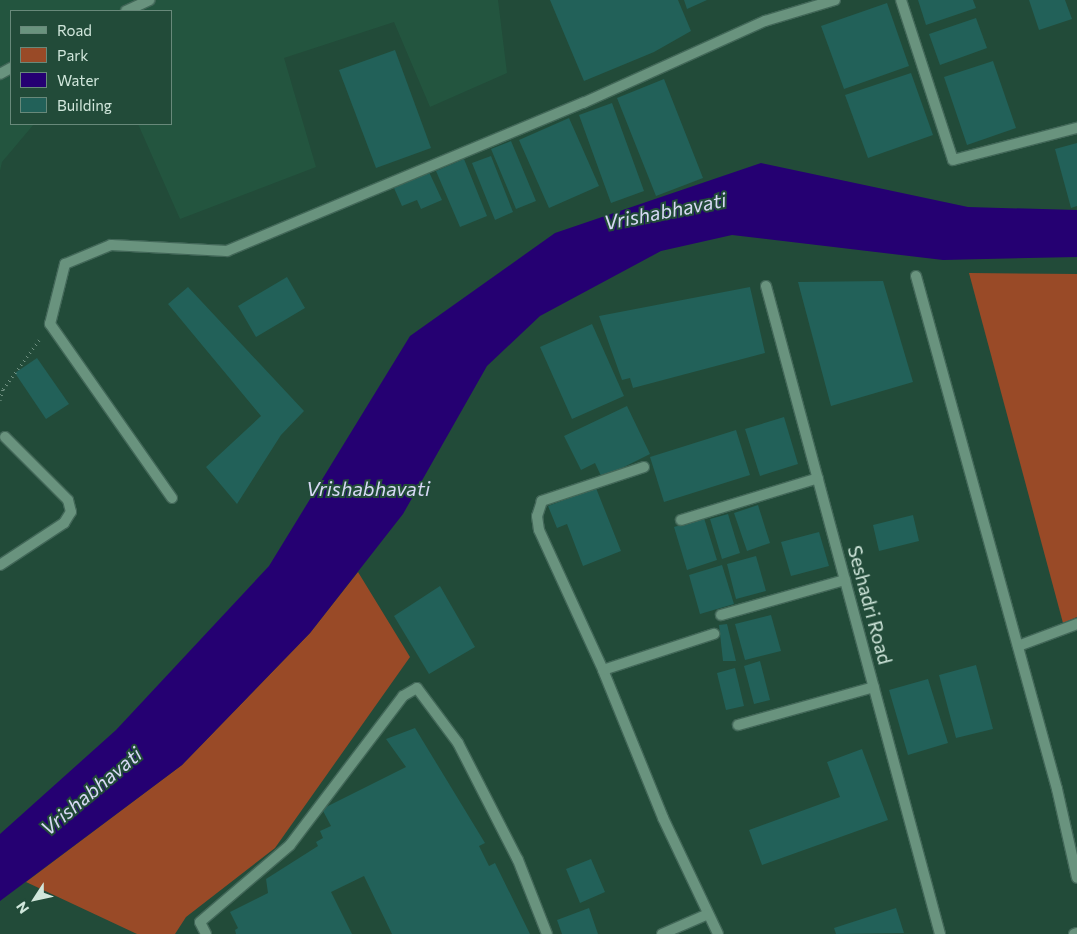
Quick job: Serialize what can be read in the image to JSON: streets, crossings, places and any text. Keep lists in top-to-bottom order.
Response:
{
  "streets": {
    "street": ["Seshadri Road"]
  },
  "water": ["Vrishabhavati"],
  "legend": [
    "Road",
    "Park",
    "Water",
    "Building"
  ],
  "north": "bottom left"
}
